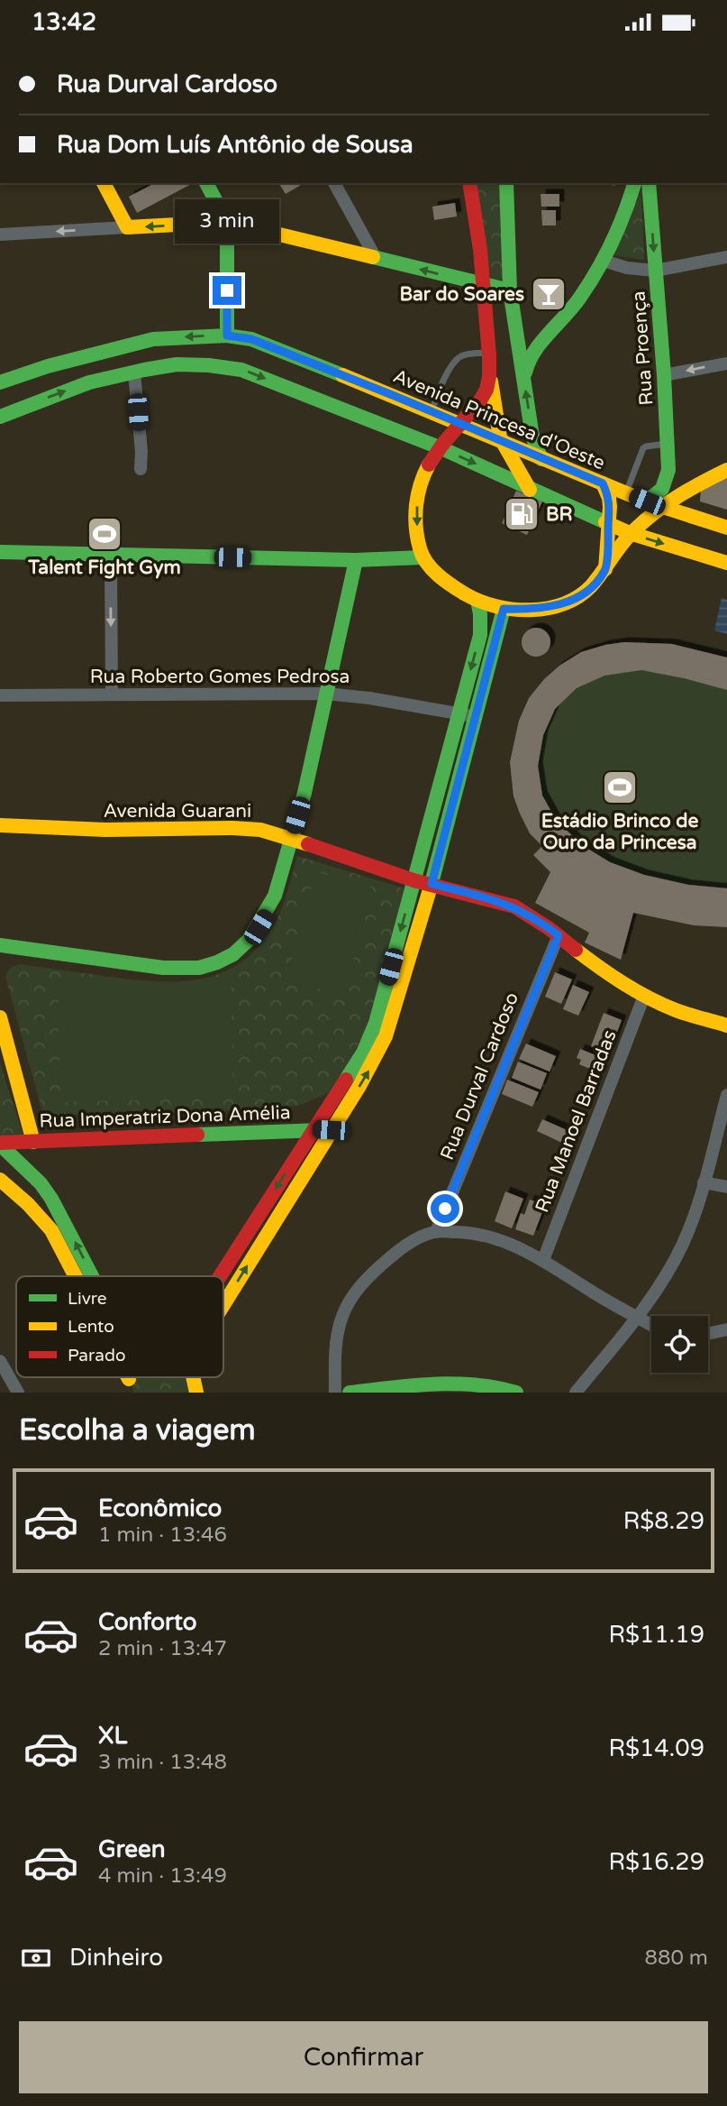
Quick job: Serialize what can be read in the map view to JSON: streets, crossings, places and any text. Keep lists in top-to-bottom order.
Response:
{
  "streets": {
    "main road": [
      "Rua Proença",
      "Avenida Princesa d'Oeste",
      "Avenida Guarani",
      "Rua Imperatriz Dona Amélia"
    ],
    "street": ["Rua Roberto Gomes Pedrosa", "Rua Durval Cardoso", "Rua Manoel Barradas"]
  },
  "crossings": [
    ["Rua Proença", "Avenida Princesa d'Oeste"],
    ["Avenida Guarani", "Rua Durval Cardoso"],
    ["Avenida Guarani", "Rua Manoel Barradas"]
  ],
  "places": {
    "bar": ["Bar do Soares"],
    "fuel station": ["BR"],
    "sports": ["Talent Fight Gym", "Estádio Brinco de Ouro da Princesa"]
  },
  "legend": ["Livre", "Lento", "Parado"],
  "page": {
    "status": "13:42",
    "banner": ["Rua Durval Cardoso", "Rua Dom Luís Antônio de Sousa"],
    "bubble": "3 min",
    "heading": "Escolha a viagem",
    "list": [
      {
        "name": "Econômico",
        "note": "1 min · 13:46",
        "value": "R$8.29"
      },
      {
        "name": "Conforto",
        "note": "2 min · 13:47",
        "value": "R$11.19"
      },
      {
        "name": "XL",
        "note": "3 min · 13:48",
        "value": "R$14.09"
      },
      {
        "name": "Green",
        "note": "4 min · 13:49",
        "value": "R$16.29"
      }
    ],
    "pay": ["Dinheiro", "880 m"],
    "buttons": "Confirmar"
  }
}
